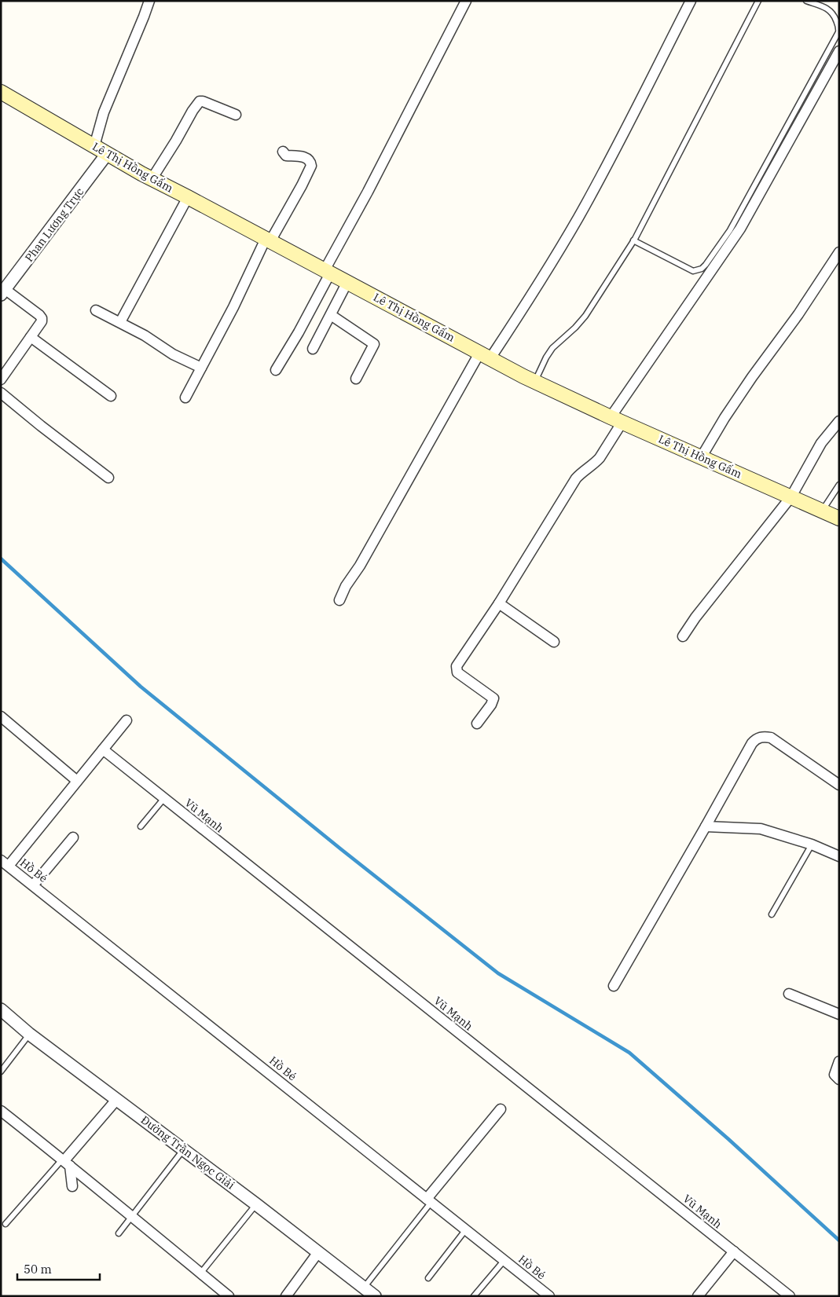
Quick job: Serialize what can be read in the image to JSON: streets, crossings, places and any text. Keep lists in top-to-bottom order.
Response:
{
  "streets": {
    "main road": ["Lê Thị Hồng Gấm"],
    "street": [
      "Phan Lương Trực",
      "Vũ Mạnh",
      "Hồ Bé",
      "Đường Trần Ngọc Giải"
    ]
  },
  "crossings": [
    ["Lê Thị Hồng Gấm", "Phan Lương Trực"]
  ],
  "scale_bar": "50 m"
}
